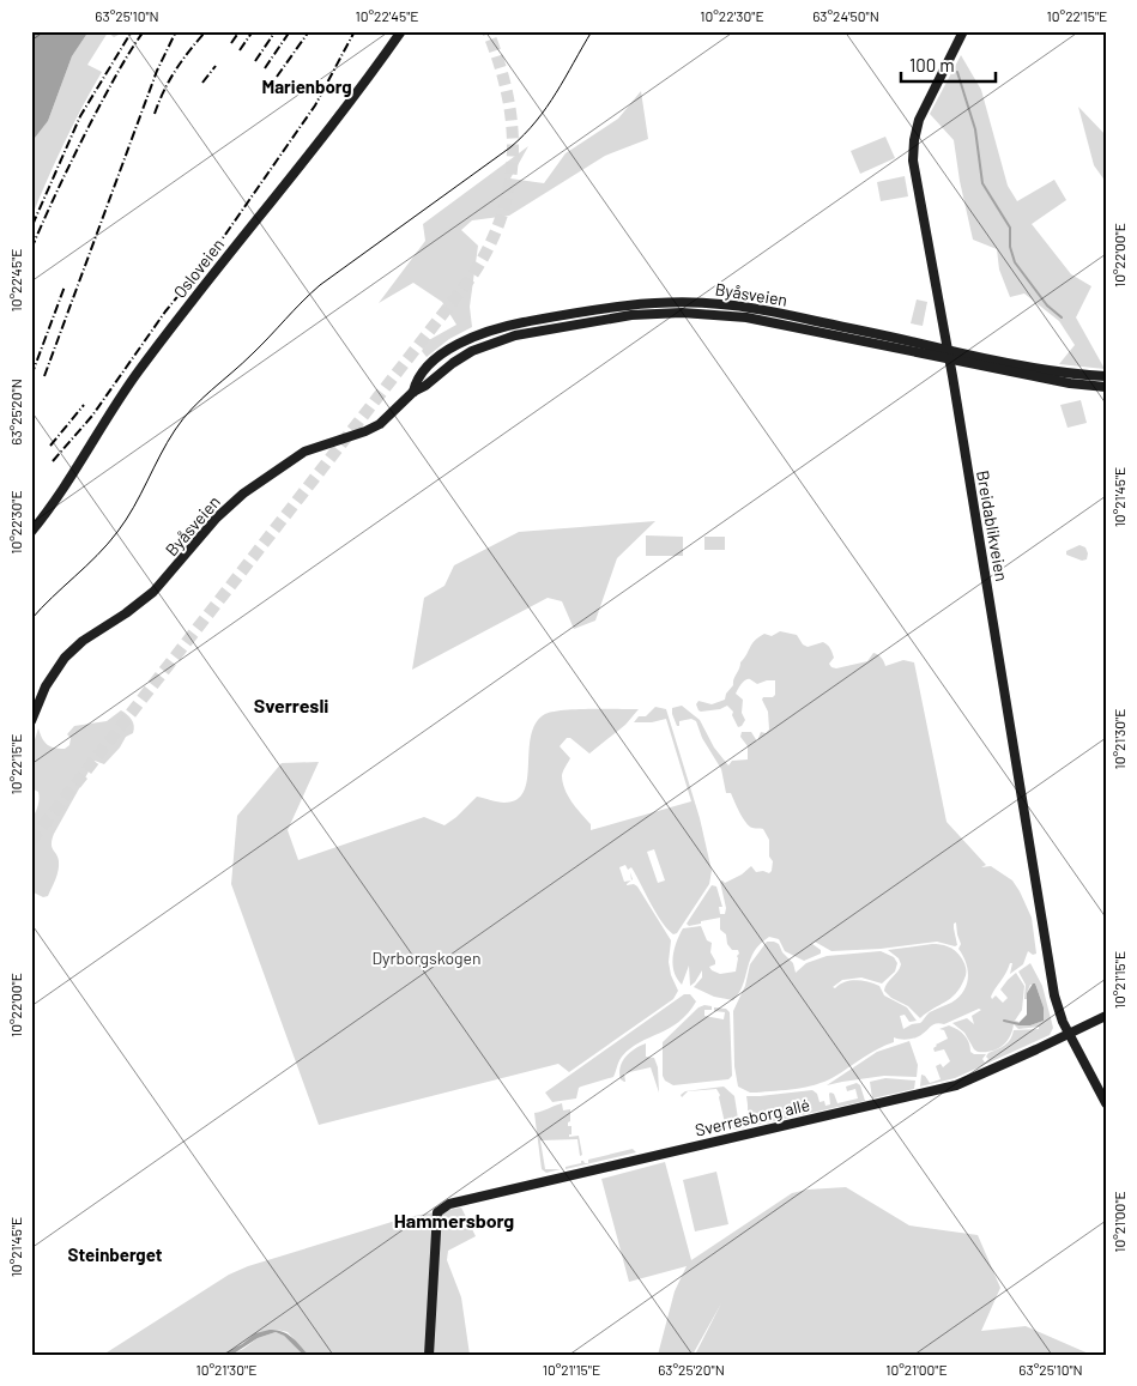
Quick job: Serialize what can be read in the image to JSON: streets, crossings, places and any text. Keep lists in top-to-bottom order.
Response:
{
  "streets": {
    "street": [
      "Osloveien",
      "Byåsveien",
      "Breidablikveien",
      "Sverresborg allé"
    ]
  },
  "crossings": [
    ["Byåsveien", "Breidablikveien"],
    ["Breidablikveien", "Sverresborg allé"]
  ],
  "districts": [
    "Marienborg",
    "Sverresli",
    "Hammersborg",
    "Steinberget"
  ],
  "parks": ["Dyrborgskogen"],
  "scale_bar": "100 m",
  "coordinates": [
    "63°25'10\"N",
    "10°22'45\"E",
    "10°22'30\"E",
    "63°24'50\"N",
    "10°22'15\"E",
    "10°22'00\"E",
    "63°25'20\"N",
    "10°21'45\"E",
    "10°21'30\"E",
    "10°21'15\"E",
    "10°21'00\"E"
  ]
}
